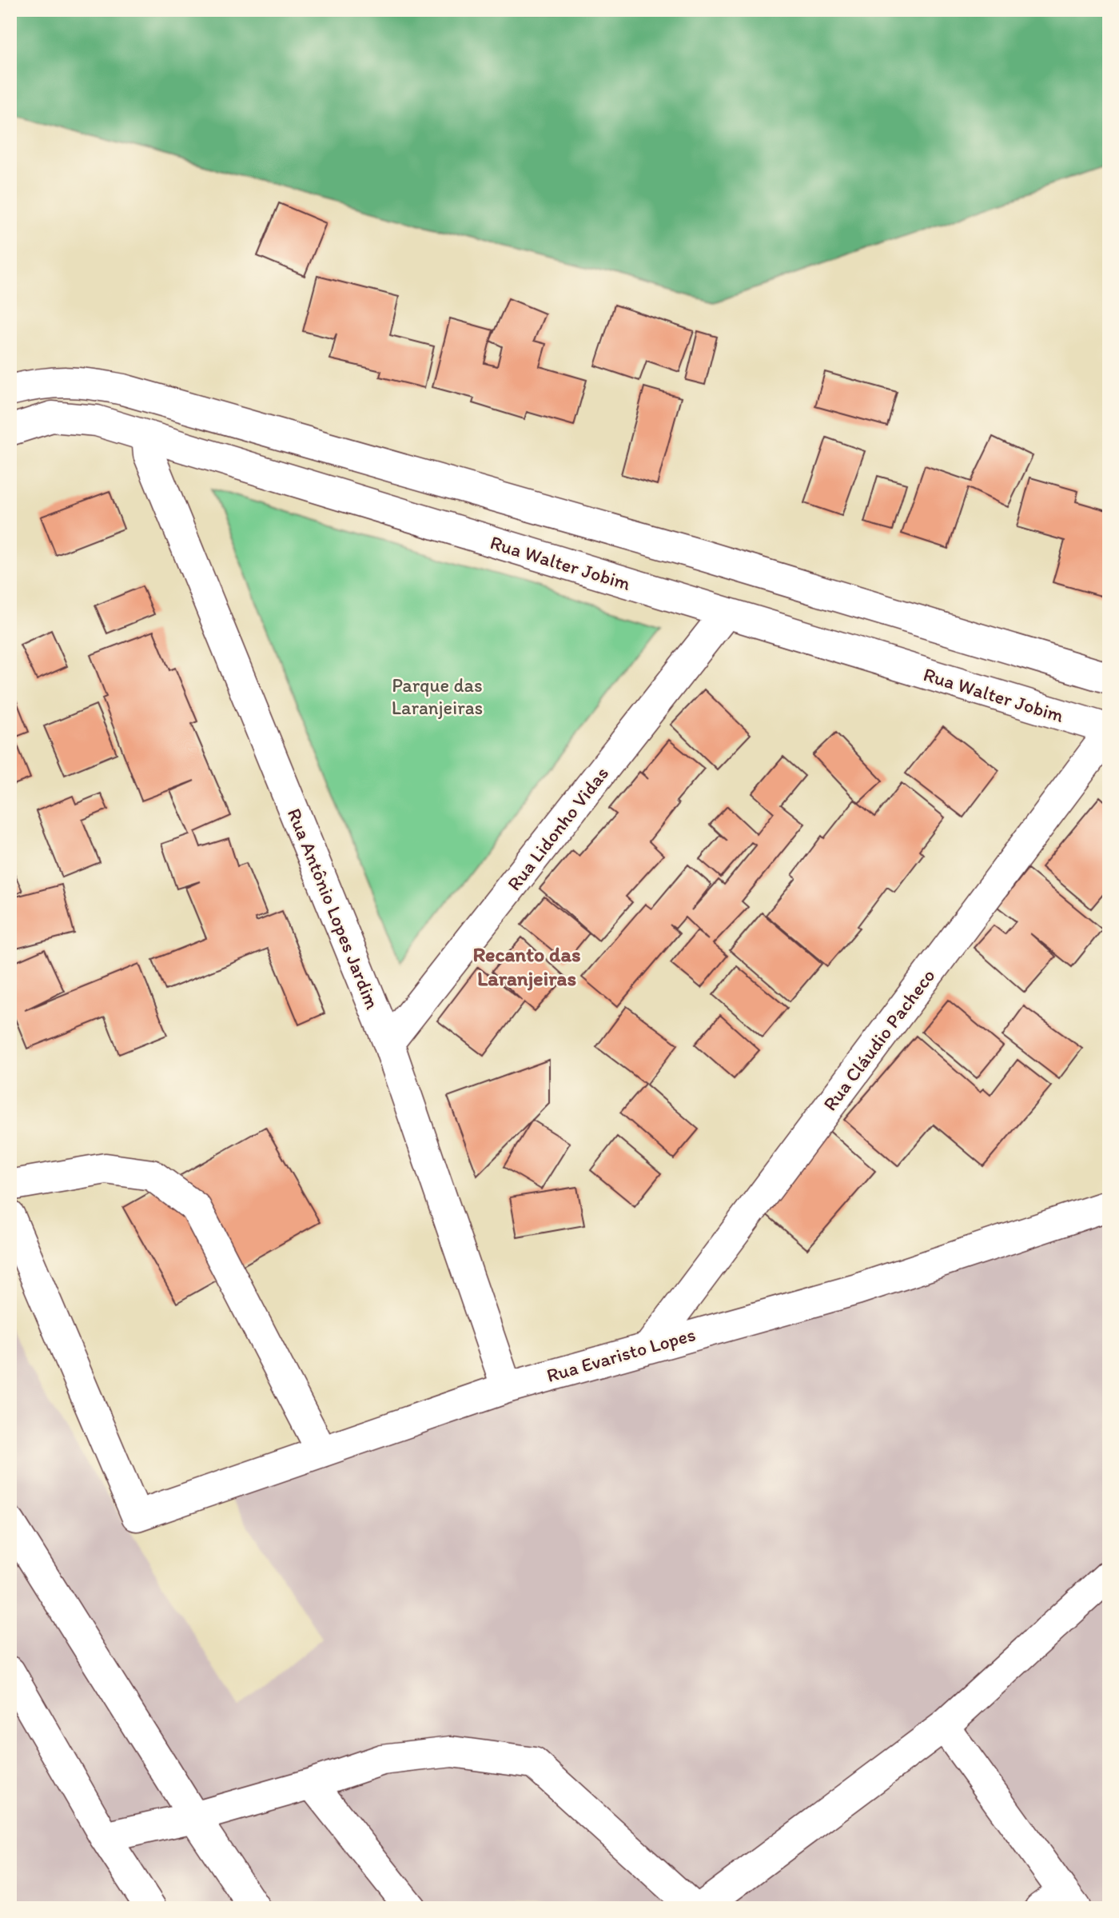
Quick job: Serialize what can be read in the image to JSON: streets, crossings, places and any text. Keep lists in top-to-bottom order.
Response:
{
  "streets": {
    "street": [
      "Rua Walter Jobim",
      "Rua Lidonho Vidas",
      "Rua Antônio Lopes Jardim",
      "Rua Cláudio Pacheco",
      "Rua Evaristo Lopes"
    ]
  },
  "crossings": [
    ["Rua Walter Jobim", "Rua Lidonho Vidas"],
    ["Rua Walter Jobim", "Rua Antônio Lopes Jardim"],
    ["Rua Walter Jobim", "Rua Cláudio Pacheco"],
    ["Rua Lidonho Vidas", "Rua Antônio Lopes Jardim"],
    ["Rua Antônio Lopes Jardim", "Rua Evaristo Lopes"],
    ["Rua Cláudio Pacheco", "Rua Evaristo Lopes"]
  ],
  "districts": ["Recanto das Laranjeiras"],
  "parks": ["Parque das Laranjeiras"]
}
